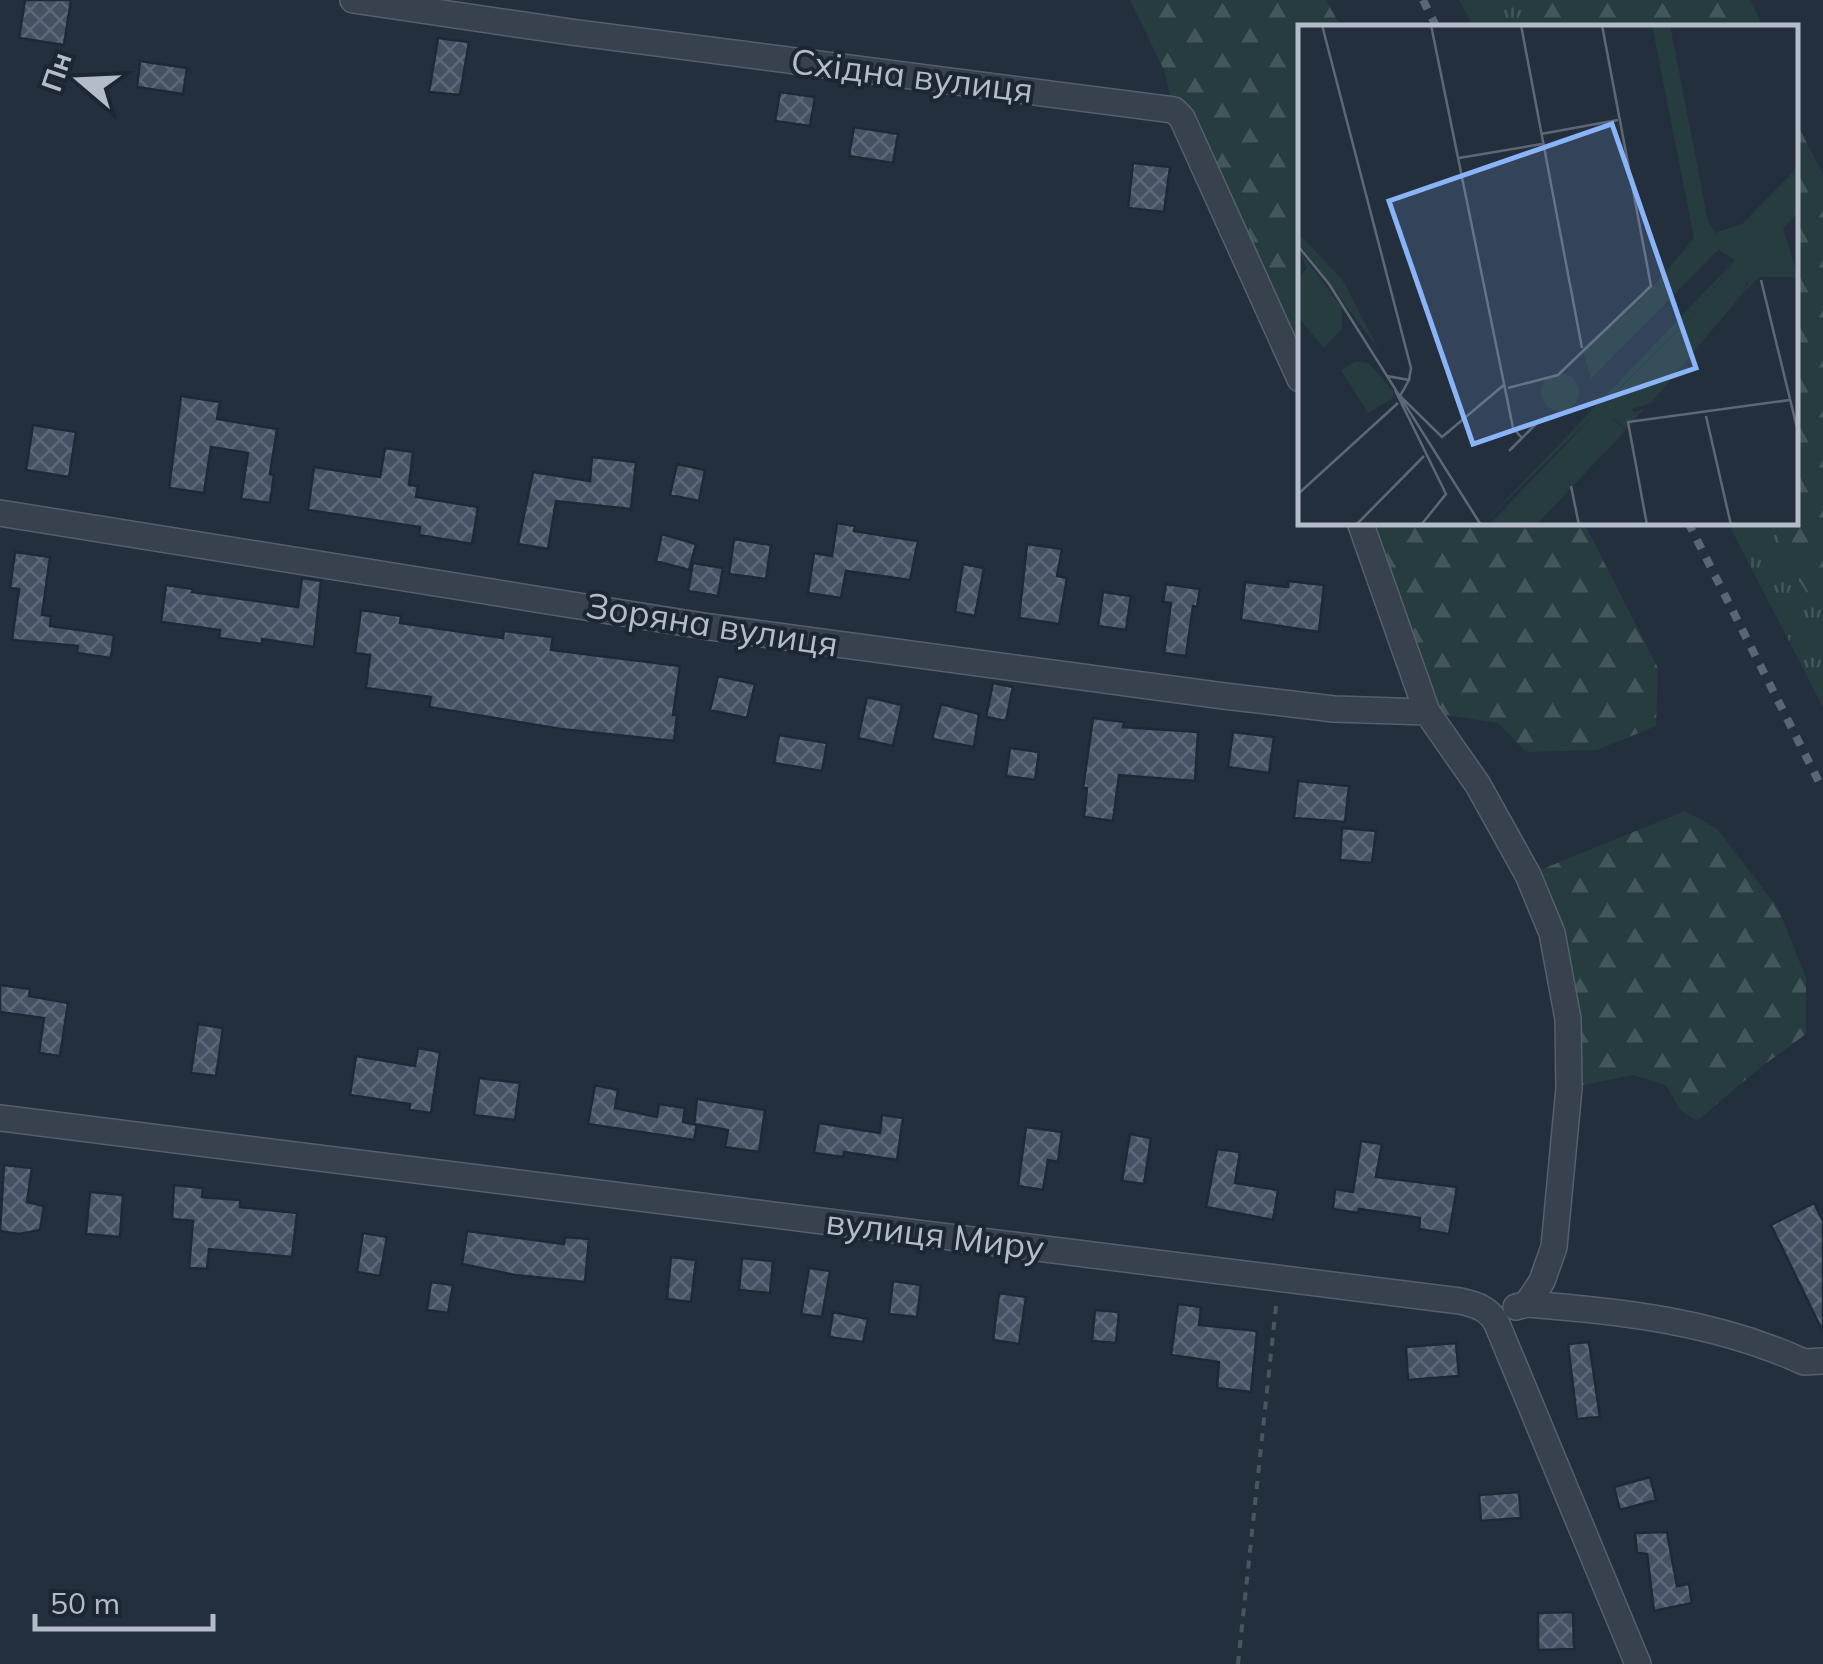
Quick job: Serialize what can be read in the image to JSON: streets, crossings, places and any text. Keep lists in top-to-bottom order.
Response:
{
  "streets": {
    "street": ["Східна вулиця", "Зоряна вулиця", "вулиця Миру"]
  },
  "scale_bar": "50 m",
  "north": "left"
}
